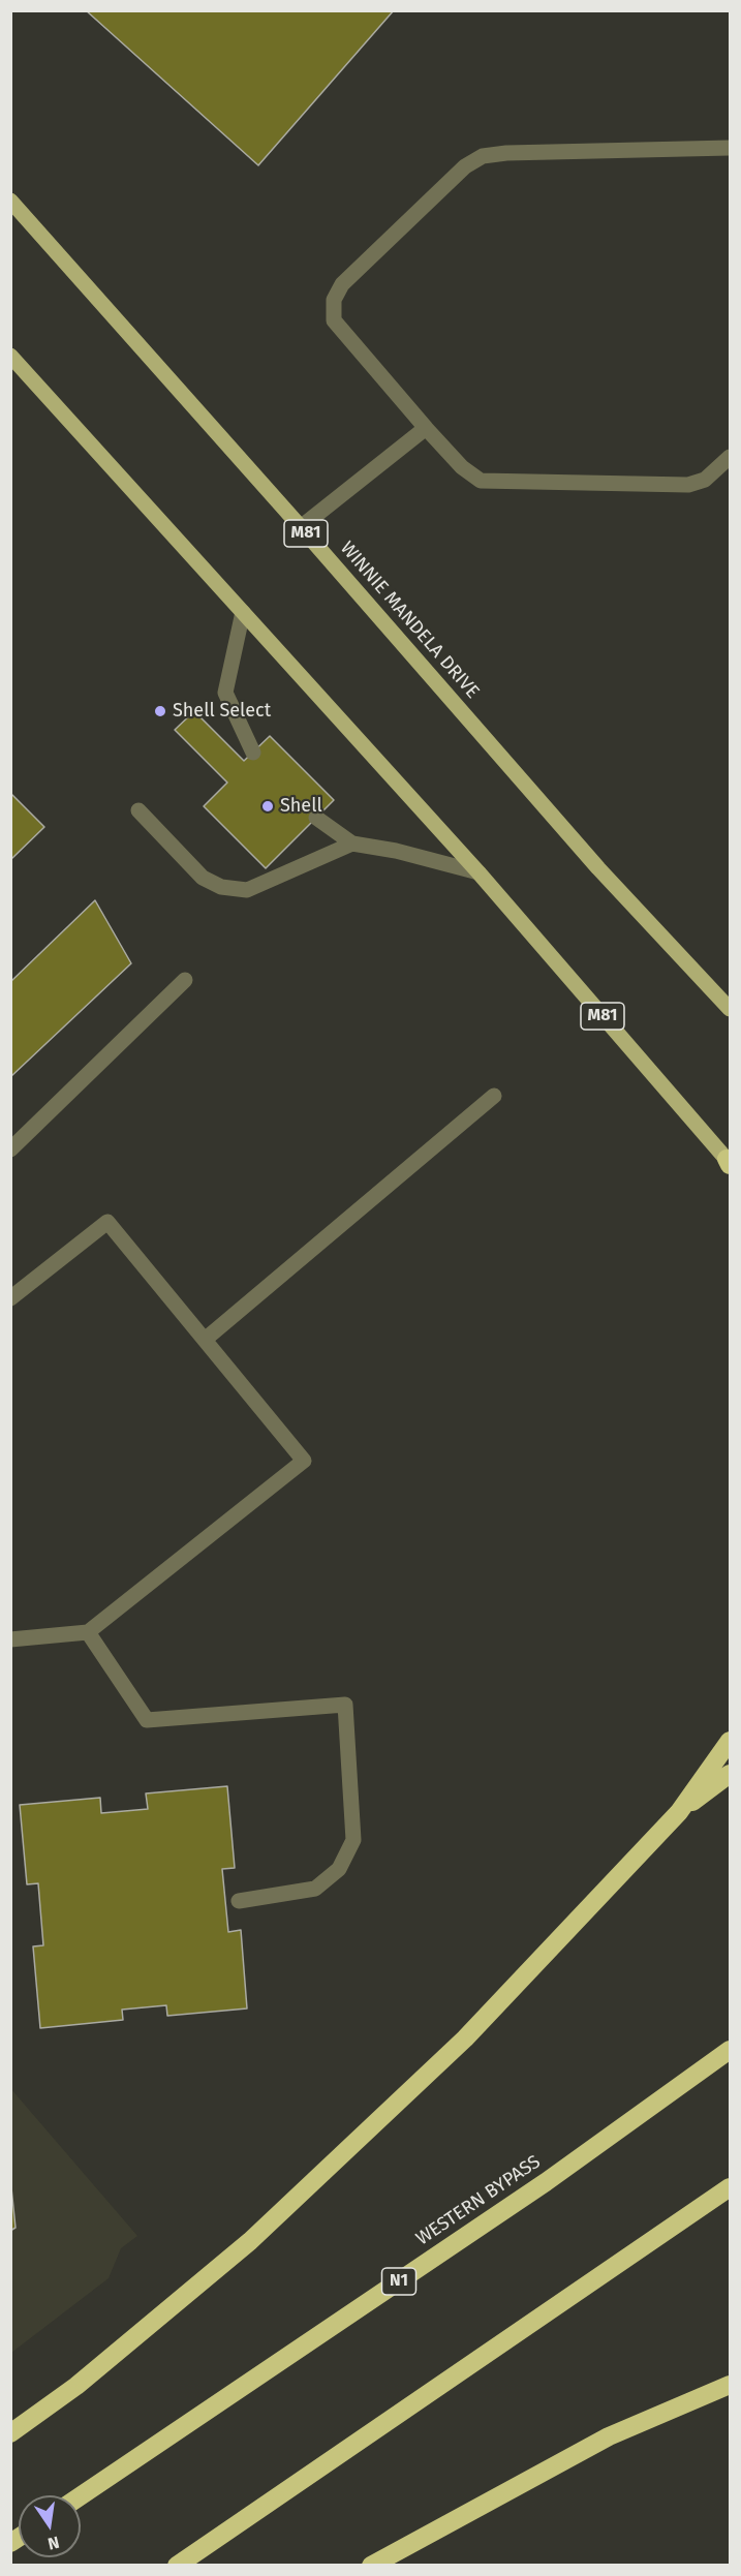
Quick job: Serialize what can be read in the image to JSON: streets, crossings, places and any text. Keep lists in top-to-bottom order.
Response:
{
  "streets": {
    "highway": ["WESTERN BYPASS", "N1"],
    "main road": ["M81", "WINNIE MANDELA DRIVE"]
  },
  "places": ["Shell Select", "Shell"],
  "north": "bottom"
}
